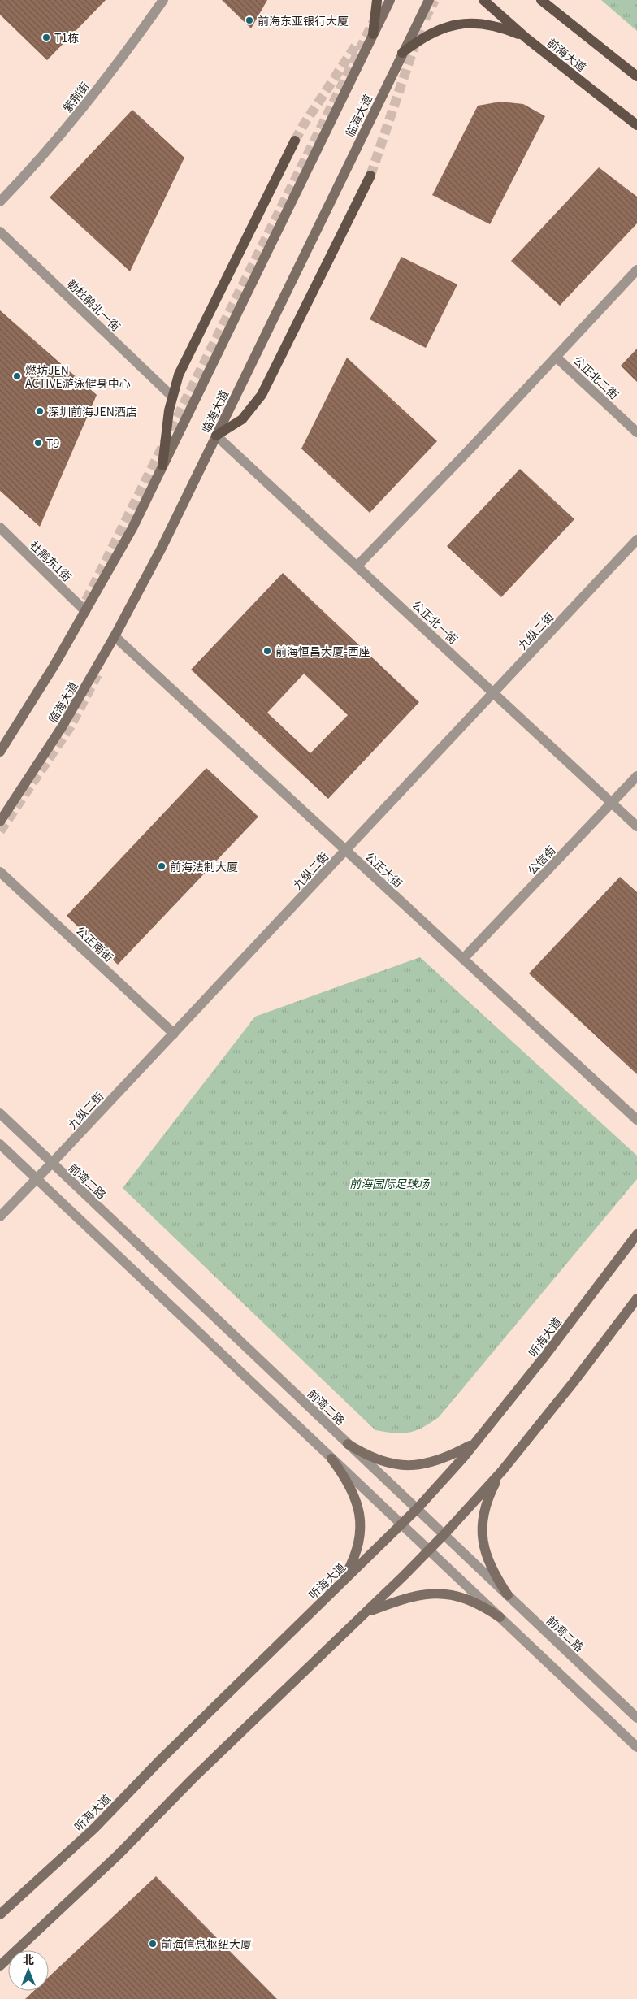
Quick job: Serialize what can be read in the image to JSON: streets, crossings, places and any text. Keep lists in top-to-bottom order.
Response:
{
  "streets": {
    "main road": ["前海大道", "临海大道", "听海大道"],
    "street": [
      "紫荆街",
      "勒杜鹃北一街",
      "公正北二街",
      "杜鹃东1街",
      "公正北一街",
      "九纵二街",
      "公信街",
      "公正大街",
      "公正南街",
      "前湾二路"
    ]
  },
  "crossings": [
    ["临海大道", "杜鹃东1街"],
    ["临海大道", "公正北一街"],
    ["临海大道", "公正大街"],
    ["公正北一街", "九纵二街"],
    ["公正北一街", "公信街"],
    ["九纵二街", "公正大街"],
    ["九纵二街", "公正南街"],
    ["九纵二街", "前湾二路"],
    ["公信街", "公正大街"],
    ["前湾二路", "听海大道"]
  ],
  "parks": ["前海国际足球场"],
  "places": [
    "前海东亚银行大厦",
    "T1栋",
    "燃坊JEN ACTIVE游泳健身中心",
    "深圳前海JEN酒店",
    "T9",
    "前海恒昌大厦-西座",
    "前海法制大厦",
    "前海信息枢纽大厦"
  ],
  "north": "top"
}
